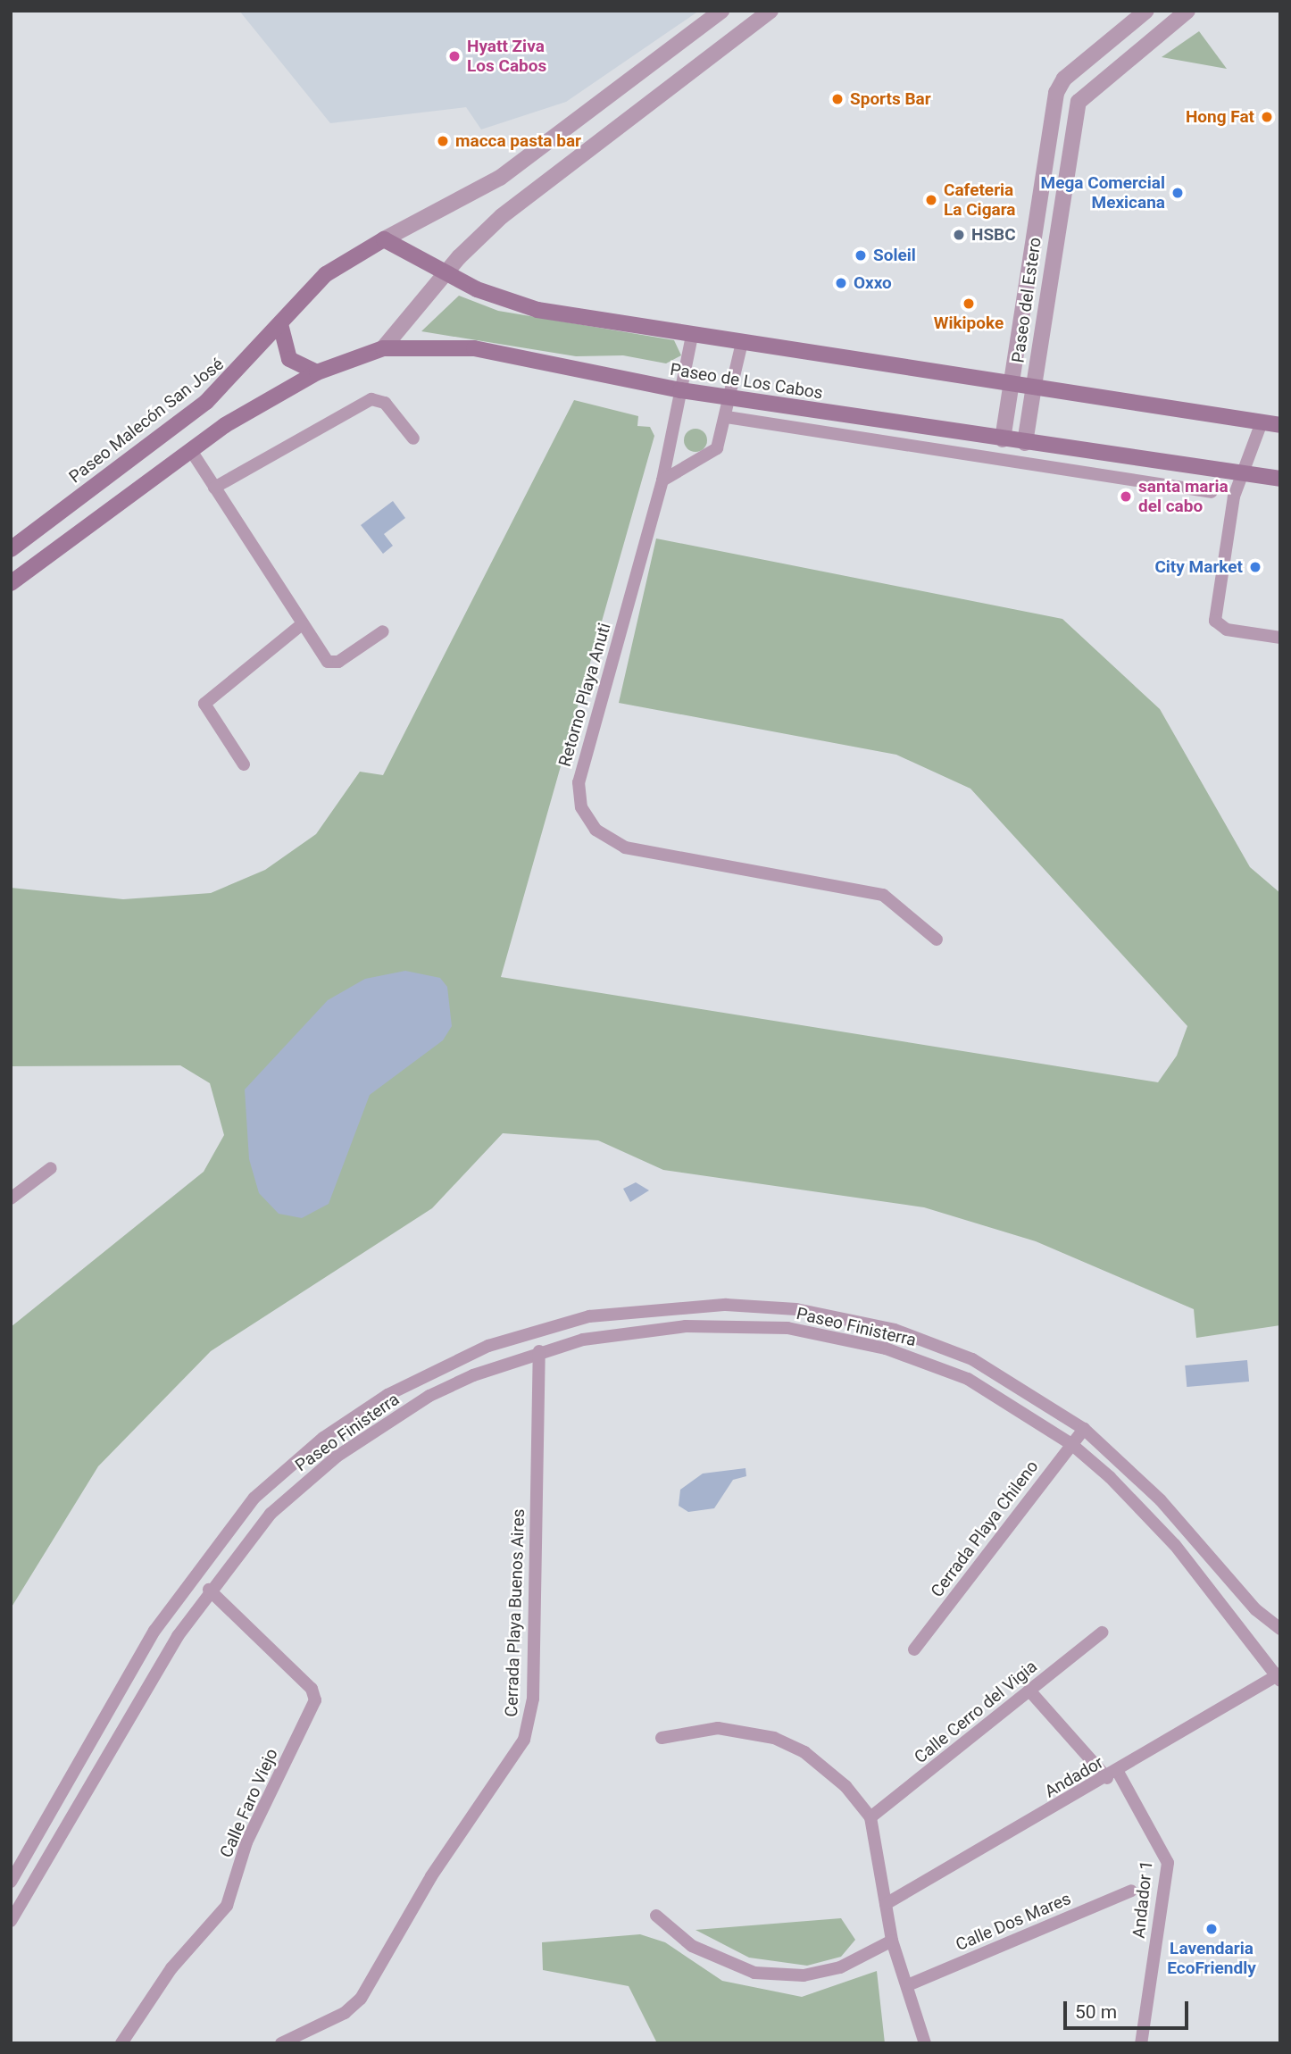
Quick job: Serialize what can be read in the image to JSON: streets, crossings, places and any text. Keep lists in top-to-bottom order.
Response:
{
  "streets": {
    "main road": ["Paseo de Los Cabos", "Paseo Malecón San José"],
    "street": [
      "Paseo del Estero",
      "Retorno Playa Anuti",
      "Paseo Finisterra",
      "Cerrada Playa Chileno",
      "Cerrada Playa Buenos Aires",
      "Calle Cerro del Vigia",
      "Andador",
      "Calle Faro Viejo",
      "Andador 1",
      "Calle Dos Mares"
    ]
  },
  "crossings": [
    ["Paseo del Estero", "Paseo de Los Cabos"],
    ["Paseo de Los Cabos", "Retorno Playa Anuti"],
    ["Paseo Finisterra", "Cerrada Playa Chileno"],
    ["Paseo Finisterra", "Cerrada Playa Buenos Aires"],
    ["Paseo Finisterra", "Andador"],
    ["Paseo Finisterra", "Calle Faro Viejo"],
    ["Calle Cerro del Vigia", "Andador 1"],
    ["Andador", "Andador 1"]
  ],
  "places": [
    "Hyatt Ziva Los Cabos",
    "Sports Bar",
    "Hong Fat",
    "macca pasta bar",
    "Mega Comercial Mexicana",
    "Cafeteria La Cigara",
    "HSBC",
    "Soleil",
    "Oxxo",
    "Wikipoke",
    "santa maria del cabo",
    "City Market",
    "Lavendaria EcoFriendly"
  ],
  "scale_bar": "50 m"
}
